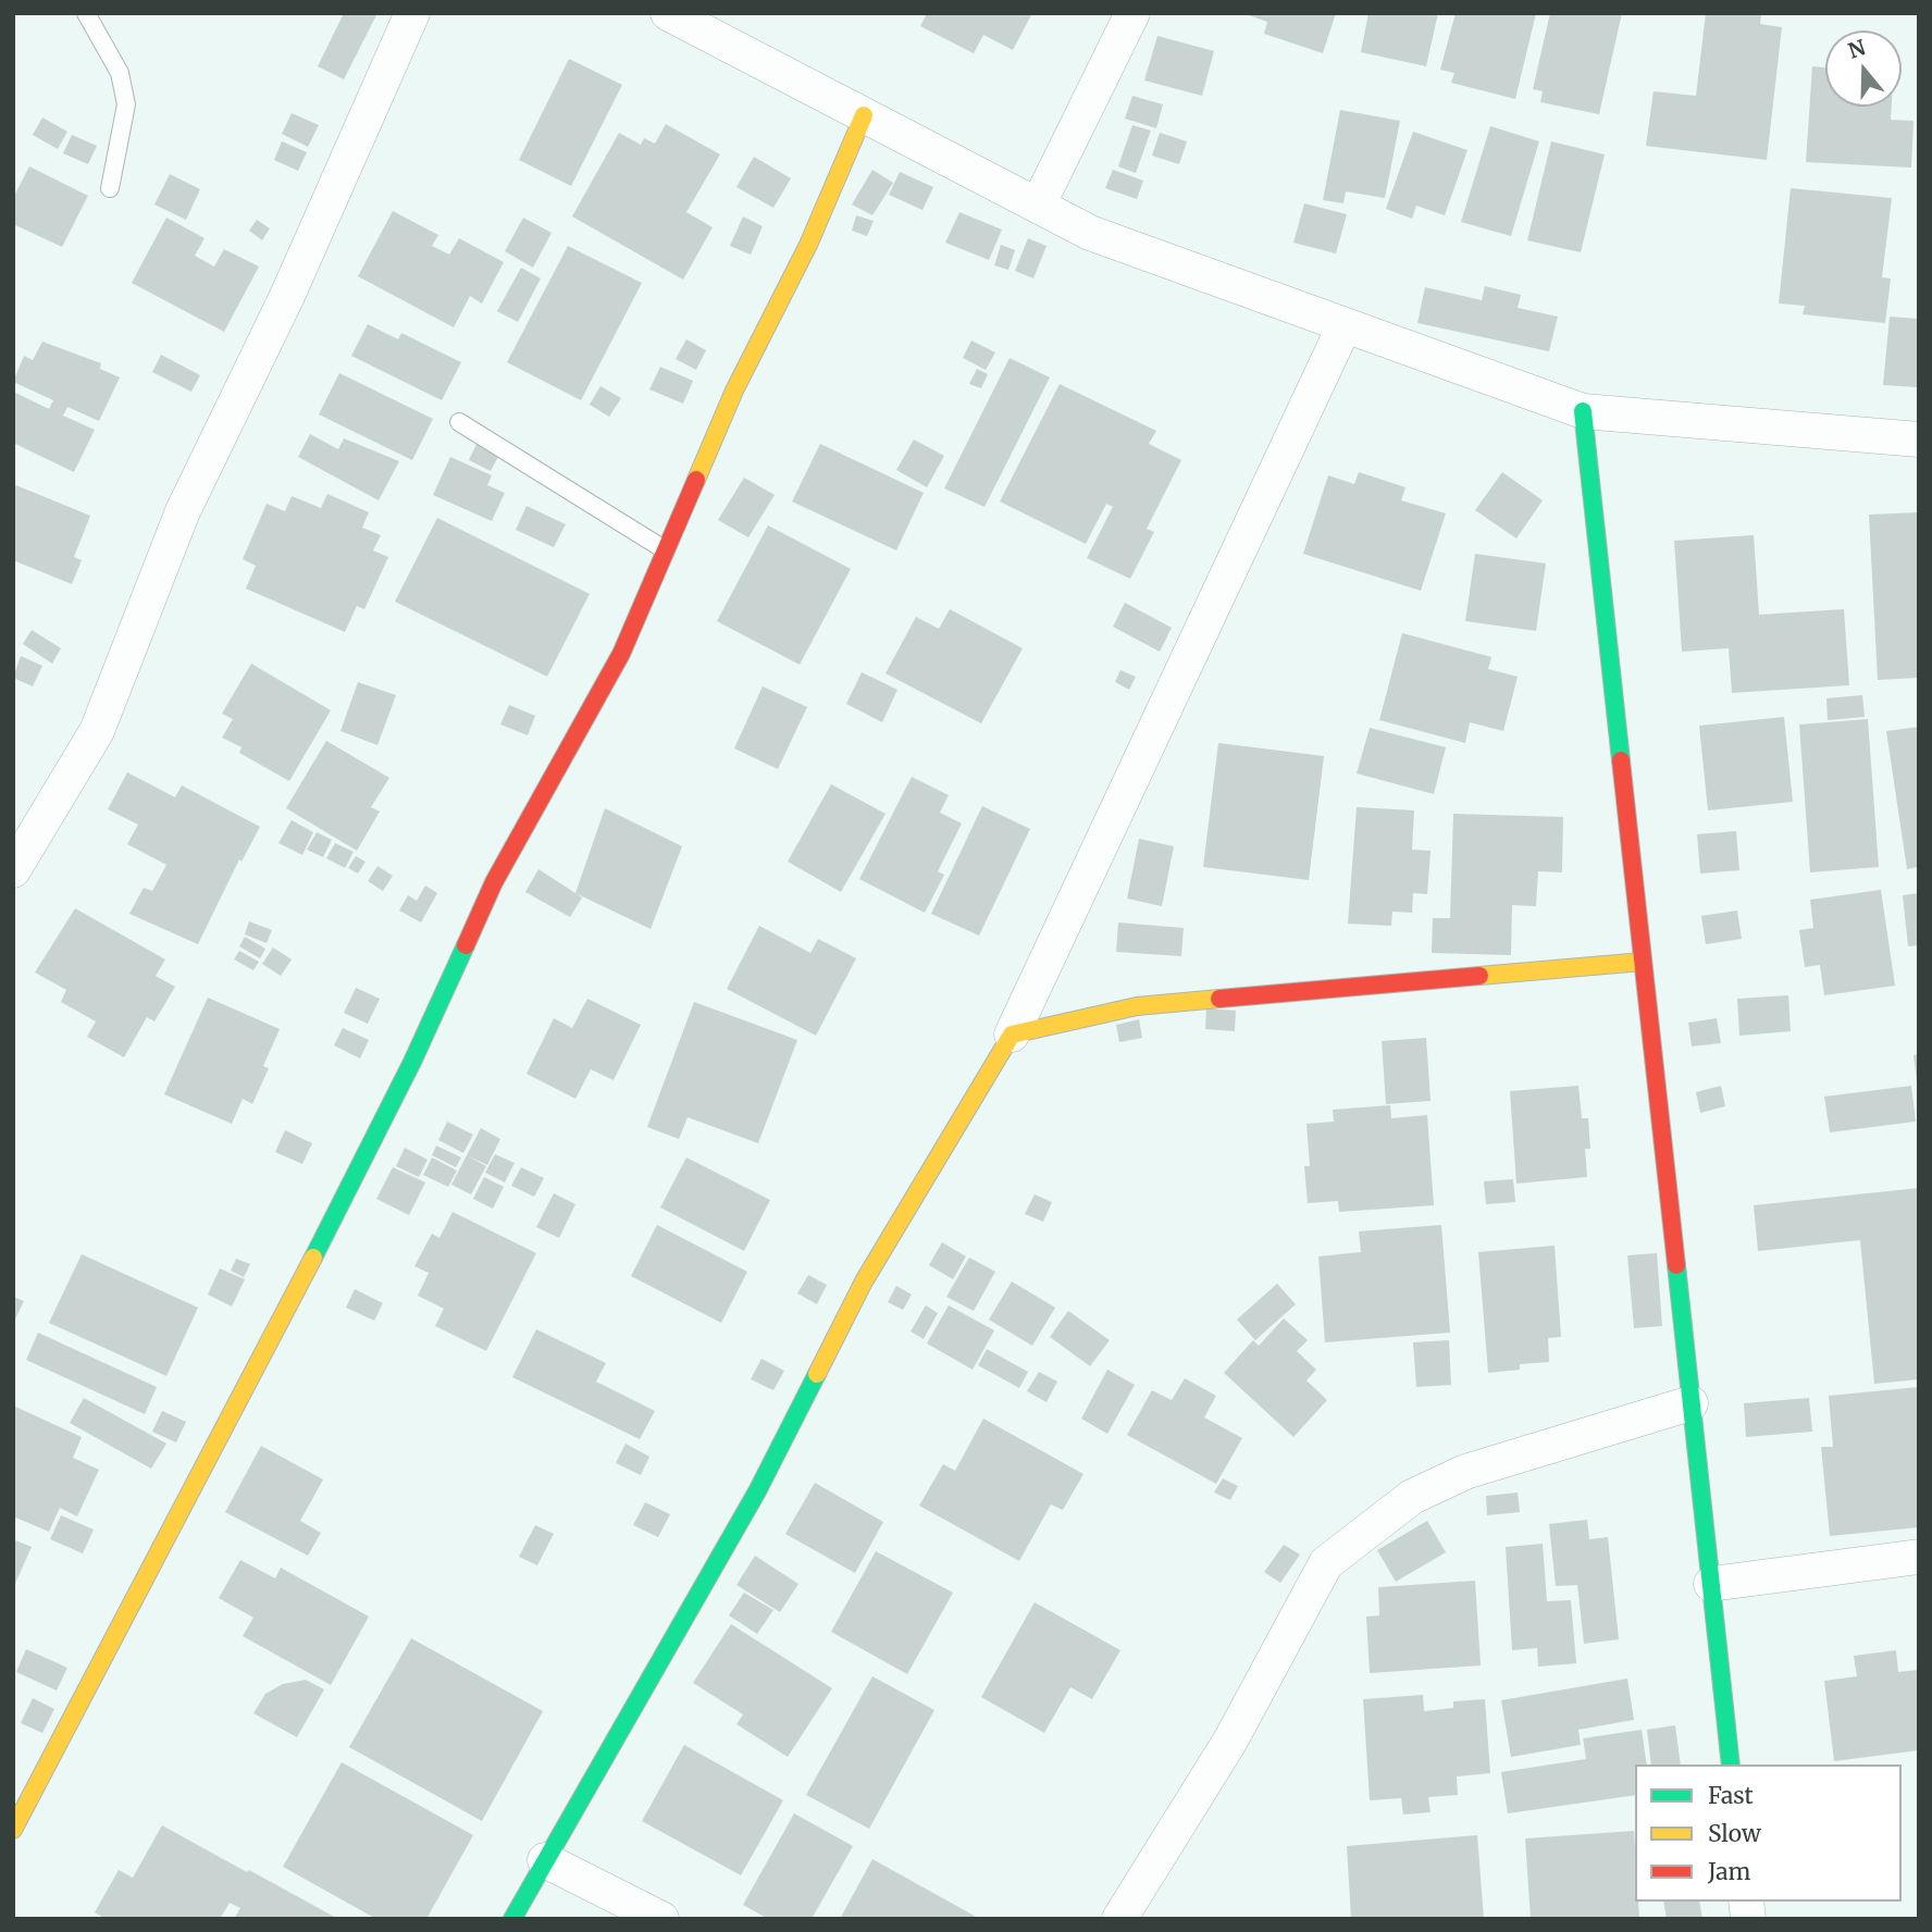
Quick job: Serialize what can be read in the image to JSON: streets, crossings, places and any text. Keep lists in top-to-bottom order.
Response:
{
  "legend": ["Fast", "Slow", "Jam"],
  "north": "top"
}
